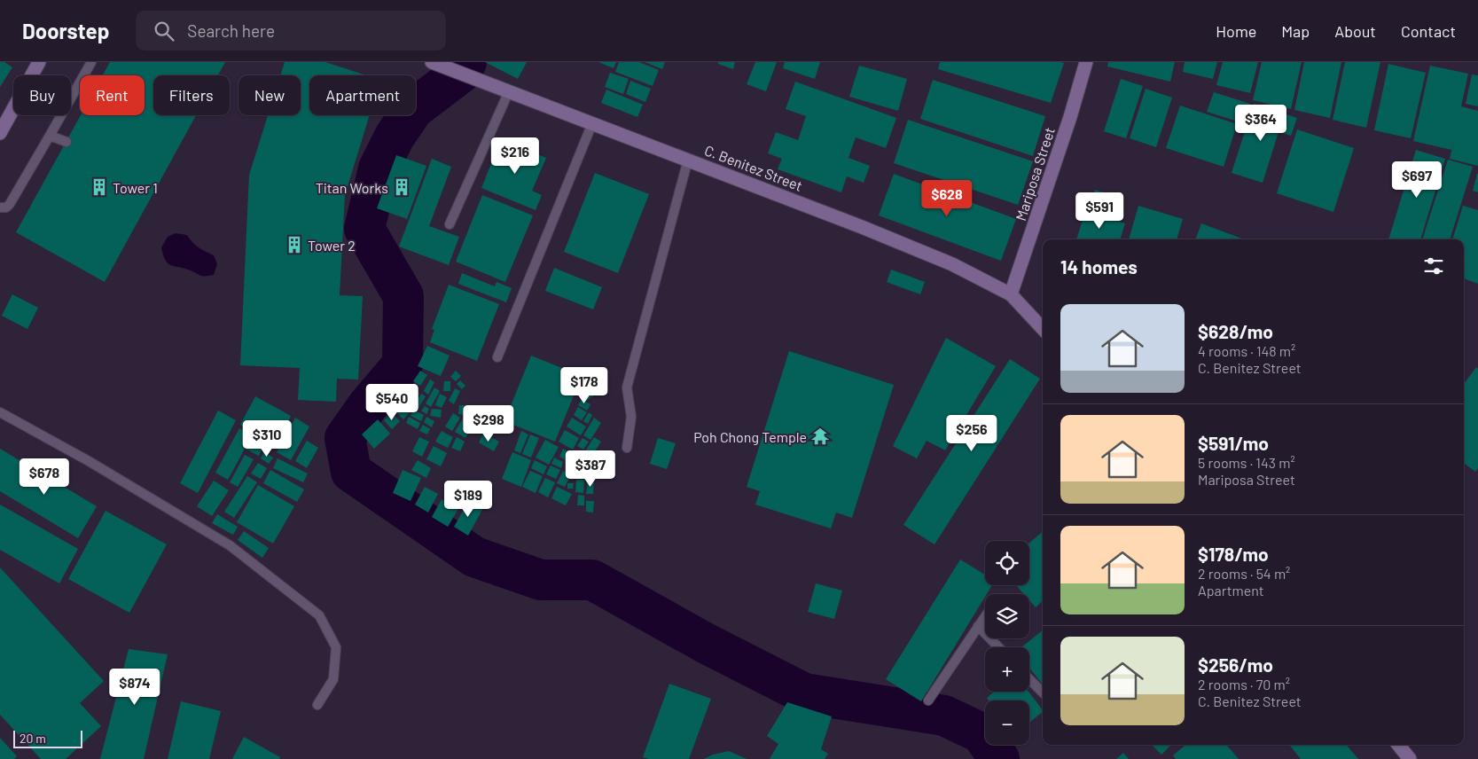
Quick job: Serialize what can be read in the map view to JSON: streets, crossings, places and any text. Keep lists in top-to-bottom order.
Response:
{
  "streets": {
    "main road": ["C. Benitez Street", "Mariposa Street"]
  },
  "crossings": [
    ["C. Benitez Street", "Mariposa Street"]
  ],
  "places": {
    "building": ["Tower 1", "Titan Works", "Tower 2"],
    "temple": ["Poh Chong Temple"]
  },
  "scale_bar": "20 m",
  "page": {
    "header": "Doorstep",
    "search": "Search here",
    "nav": [
      "Home",
      "Map",
      "About",
      "Contact"
    ],
    "chip": [
      "Buy",
      "Rent",
      "Filters",
      "New",
      "Apartment"
    ],
    "price": [
      "$364",
      "$216",
      "$697",
      "$628",
      "$591",
      "$178",
      "$540",
      "$298",
      "$256",
      "$310",
      "$387",
      "$678",
      "$189",
      "$874"
    ],
    "heading": "14 homes",
    "list": [
      {
        "name": "$628/mo",
        "note": "4 rooms · 148 m² · C. Benitez Street"
      },
      {
        "name": "$591/mo",
        "note": "5 rooms · 143 m² · Mariposa Street"
      },
      {
        "name": "$178/mo",
        "note": "2 rooms · 54 m² · Apartment"
      },
      {
        "name": "$256/mo",
        "note": "2 rooms · 70 m² · C. Benitez Street"
      }
    ],
    "map_buttons": ["+", "−"],
    "scale": "20 m"
  }
}
